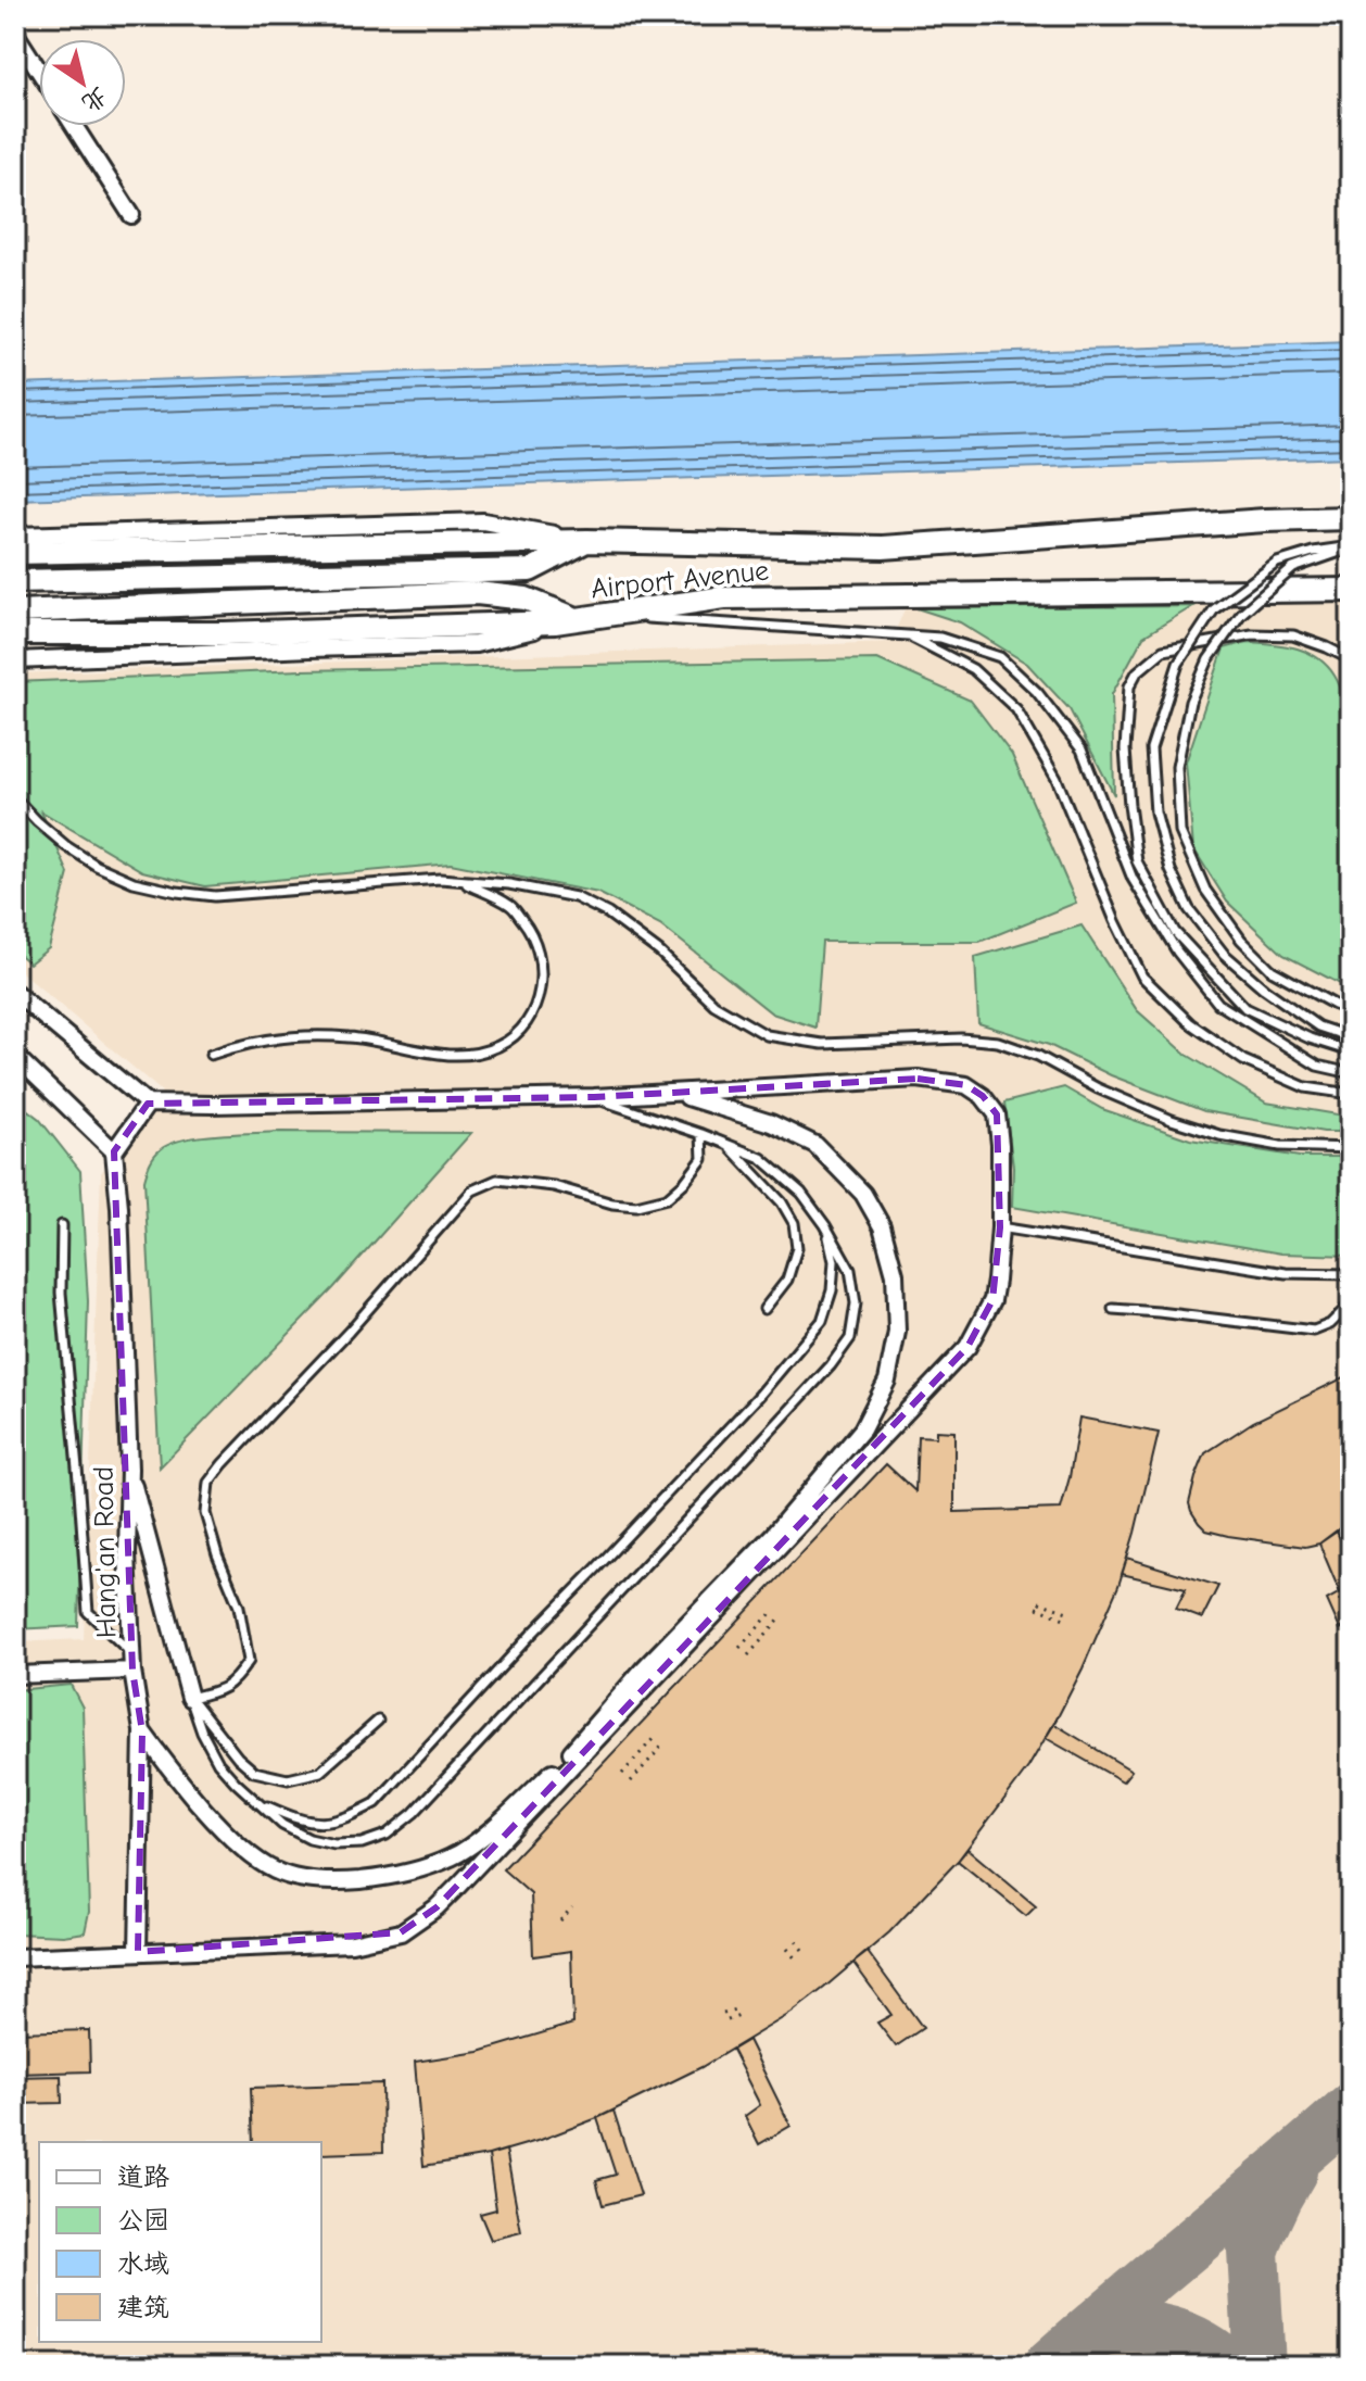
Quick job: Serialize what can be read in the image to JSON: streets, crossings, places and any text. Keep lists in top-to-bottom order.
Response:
{
  "streets": {
    "main road": ["Airport Avenue"],
    "street": ["Hang'an Road"]
  },
  "legend": [
    "道路",
    "公园",
    "水域",
    "建筑"
  ],
  "north": "bottom right"
}
